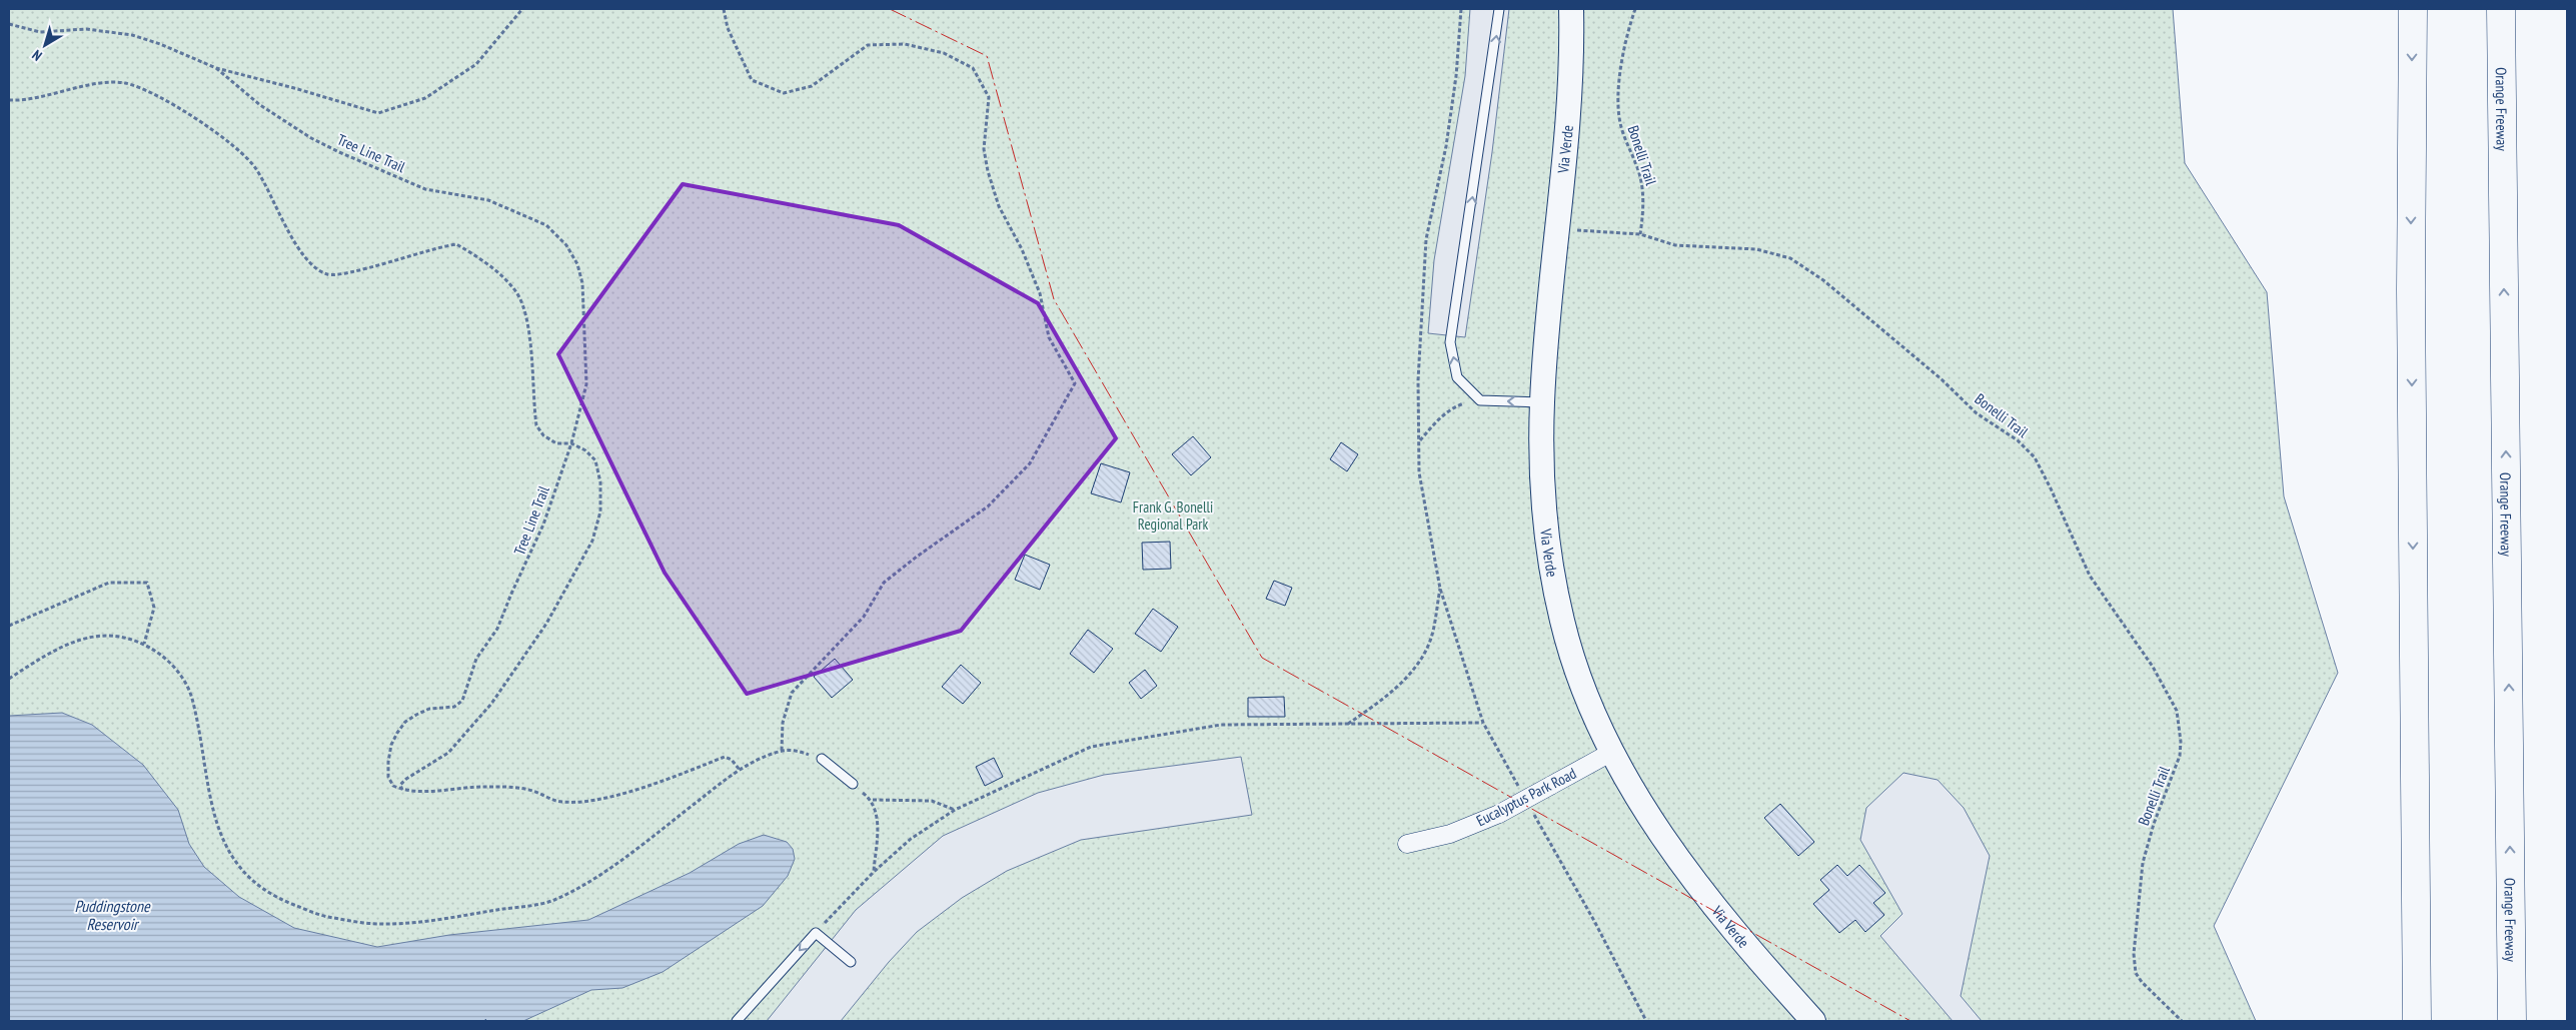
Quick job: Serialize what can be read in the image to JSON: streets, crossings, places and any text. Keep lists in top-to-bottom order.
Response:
{
  "streets": {
    "highway": ["Orange Freeway"],
    "main road": ["Via Verde"],
    "street": ["Eucalyptus Park Road"],
    "path": ["Tree Line Trail", "Bonelli Trail"]
  },
  "crossings": [
    ["Via Verde", "Eucalyptus Park Road"]
  ],
  "water": ["Puddingstone Reservoir"],
  "parks": ["Frank G. Bonelli Regional Park"],
  "north": "bottom left"
}
